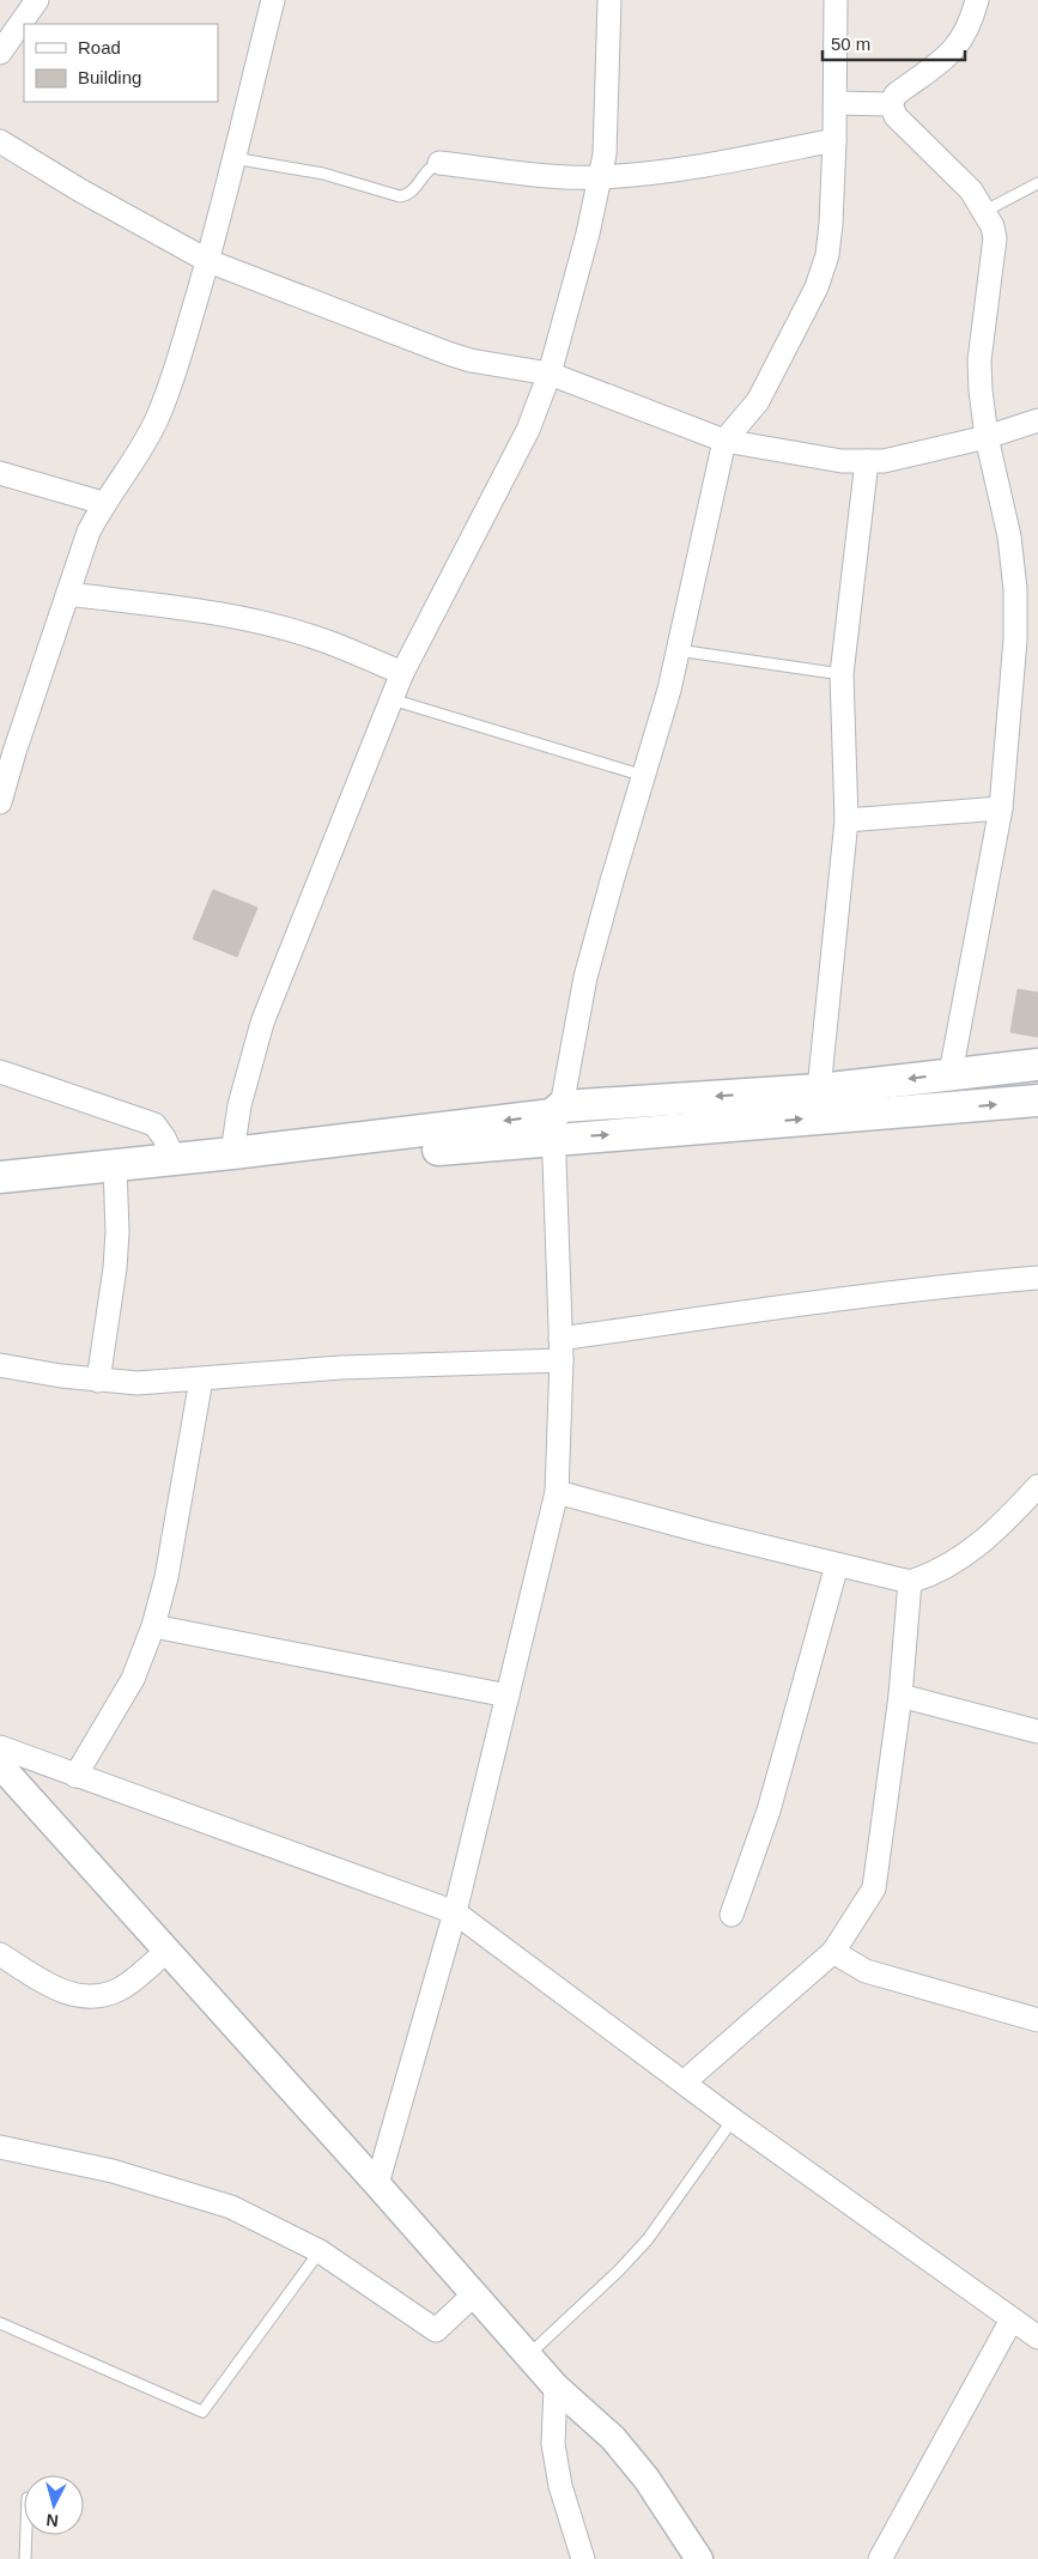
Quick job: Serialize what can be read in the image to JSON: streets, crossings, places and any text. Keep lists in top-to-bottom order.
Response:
{
  "legend": ["Road", "Building"],
  "scale_bar": "50 m",
  "north": "bottom"
}
